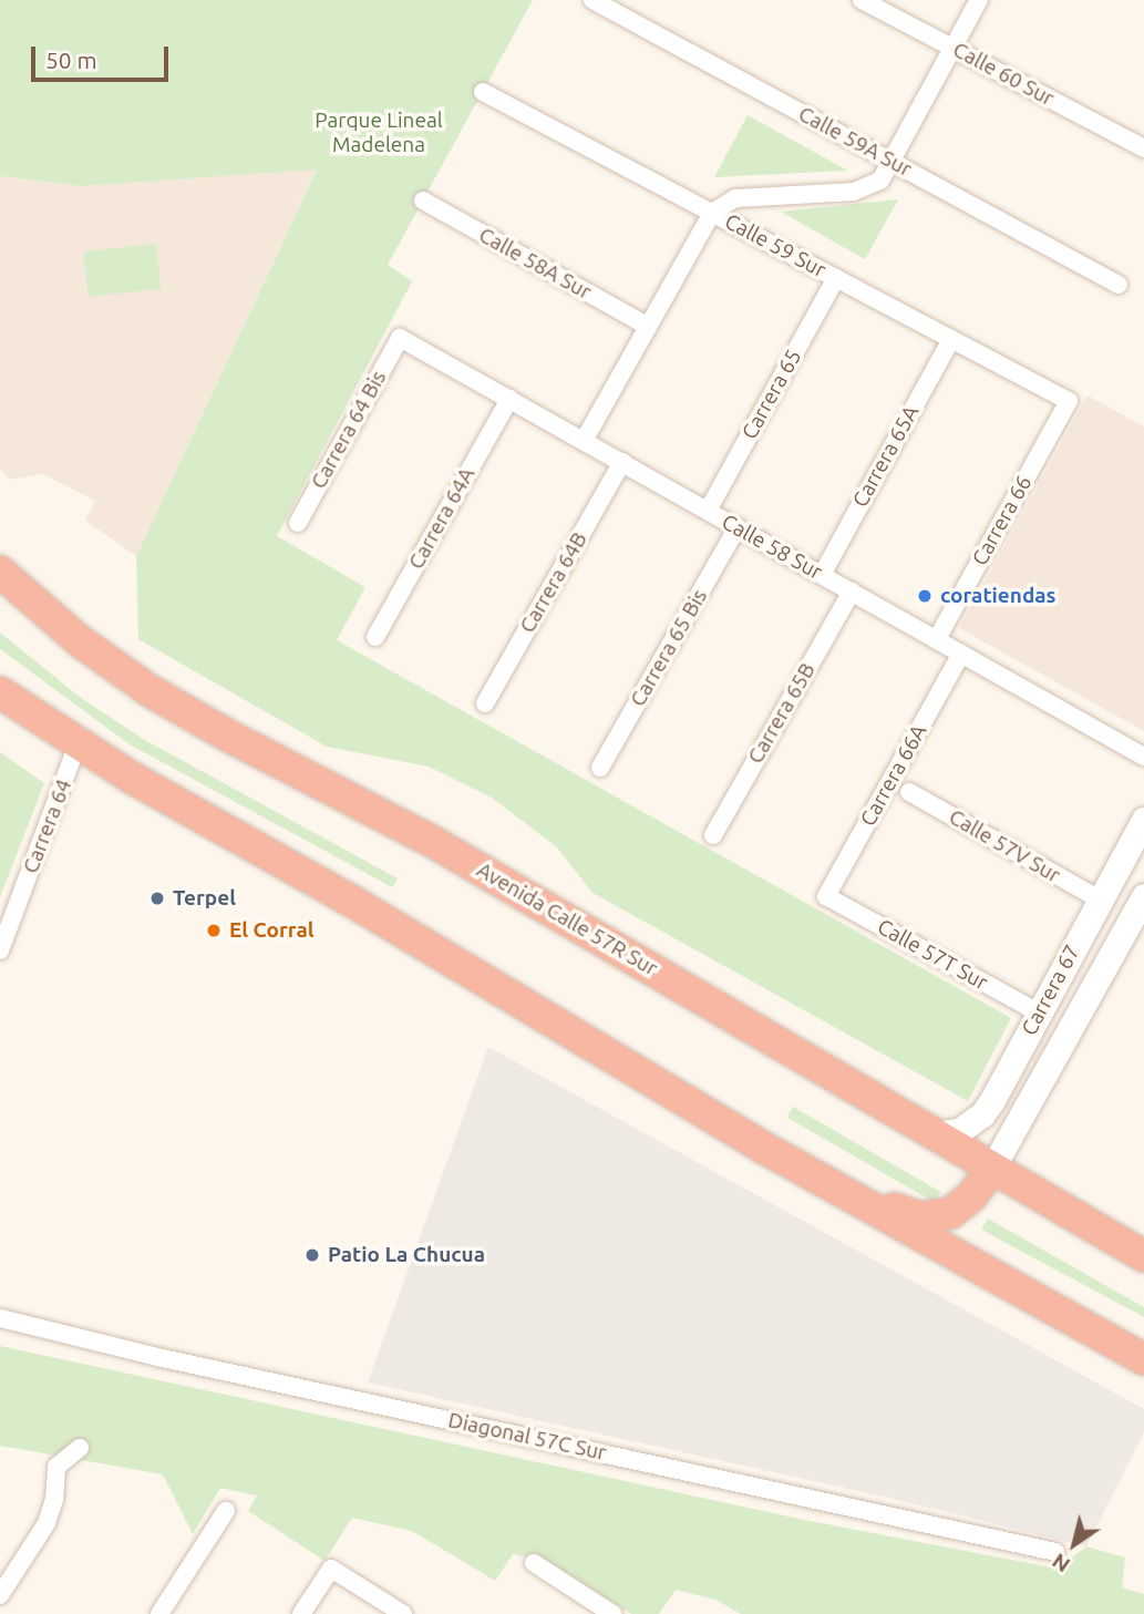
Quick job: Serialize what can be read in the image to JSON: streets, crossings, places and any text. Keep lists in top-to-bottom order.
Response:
{
  "streets": {
    "highway": ["Avenida Calle 57R Sur"],
    "street": [
      "Calle 60 Sur",
      "Calle 59A Sur",
      "Calle 59 Sur",
      "Calle 58A Sur",
      "Carrera 65",
      "Carrera 64 Bis",
      "Carrera 65A",
      "Carrera 64A",
      "Carrera 66",
      "Calle 58 Sur",
      "Carrera 64B",
      "Carrera 65 Bis",
      "Carrera 65B",
      "Carrera 66A",
      "Carrera 64",
      "Calle 57V Sur",
      "Calle 57T Sur",
      "Carrera 67",
      "Diagonal 57C Sur"
    ]
  },
  "crossings": [
    ["Calle 59 Sur", "Carrera 65"],
    ["Calle 59 Sur", "Carrera 65A"],
    ["Calle 59 Sur", "Carrera 66"],
    ["Carrera 65", "Calle 58 Sur"],
    ["Carrera 64 Bis", "Calle 58 Sur"],
    ["Carrera 65A", "Calle 58 Sur"],
    ["Carrera 64A", "Calle 58 Sur"],
    ["Carrera 66", "Calle 58 Sur"],
    ["Calle 58 Sur", "Carrera 64B"],
    ["Calle 58 Sur", "Carrera 65 Bis"],
    ["Calle 58 Sur", "Carrera 65B"],
    ["Calle 58 Sur", "Carrera 66A"],
    ["Carrera 66A", "Calle 57T Sur"],
    ["Calle 57V Sur", "Carrera 67"],
    ["Avenida Calle 57R Sur", "Carrera 67"],
    ["Calle 57T Sur", "Carrera 67"]
  ],
  "parks": ["Parque Lineal Madelena"],
  "places": [
    "coratiendas",
    "Terpel",
    "El Corral",
    "Patio La Chucua"
  ],
  "scale_bar": "50 m",
  "north": "bottom left"
}
